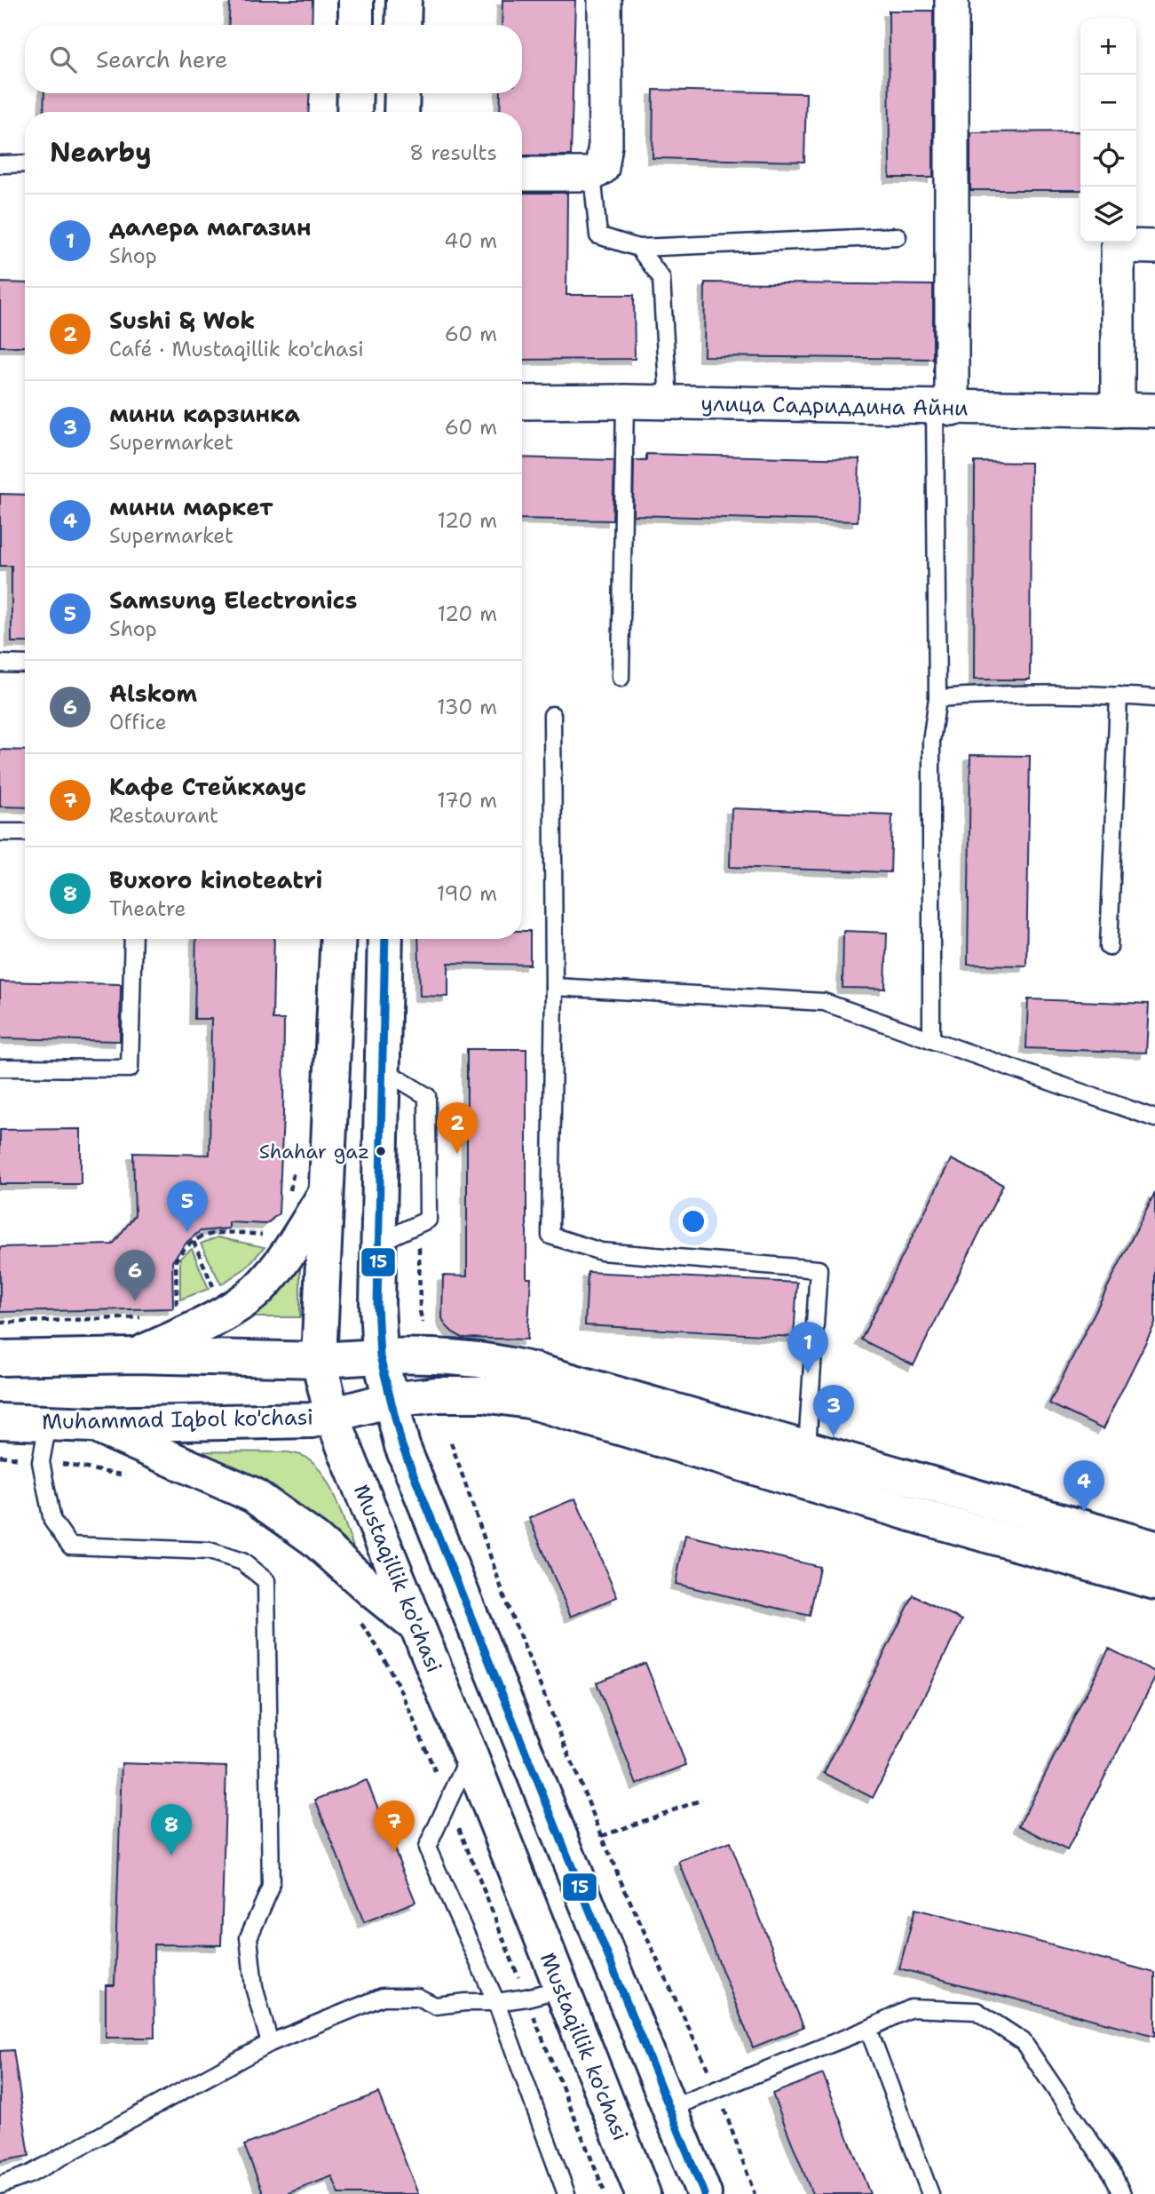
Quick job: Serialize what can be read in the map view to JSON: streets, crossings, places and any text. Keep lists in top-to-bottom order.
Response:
{
  "streets": {
    "main road": ["Muhammad Iqbol ko'chasi", "Mustaqillik ko'chasi"],
    "street": ["улица Садриддина Айни"]
  },
  "crossings": [
    ["Muhammad Iqbol ko'chasi", "Mustaqillik ko'chasi"]
  ],
  "places": ["Shahar gaz"],
  "lines": ["transit line 15"],
  "page": {
    "map_buttons": ["+", "−"],
    "search": "Search here",
    "heading": ["Nearby", "8 results"],
    "list": [
      {
        "mark": "1",
        "name": "далера магазин",
        "note": "Shop",
        "value": "40 m"
      },
      {
        "mark": "2",
        "name": "Sushi & Wok",
        "note": "Café · Mustaqillik ko'chasi",
        "value": "60 m"
      },
      {
        "mark": "3",
        "name": "мини карзинка",
        "note": "Supermarket",
        "value": "60 m"
      },
      {
        "mark": "4",
        "name": "мини маркет",
        "note": "Supermarket",
        "value": "120 m"
      },
      {
        "mark": "5",
        "name": "Samsung Electronics",
        "note": "Shop",
        "value": "120 m"
      },
      {
        "mark": "6",
        "name": "Alskom",
        "note": "Office",
        "value": "130 m"
      },
      {
        "mark": "7",
        "name": "Кафе Стейкхаус",
        "note": "Restaurant",
        "value": "170 m"
      },
      {
        "mark": "8",
        "name": "Buxoro kinoteatri",
        "note": "Theatre",
        "value": "190 m"
      }
    ],
    "pins": [
      "2",
      "5",
      "6",
      "1",
      "3",
      "4",
      "7",
      "8"
    ]
  }
}
